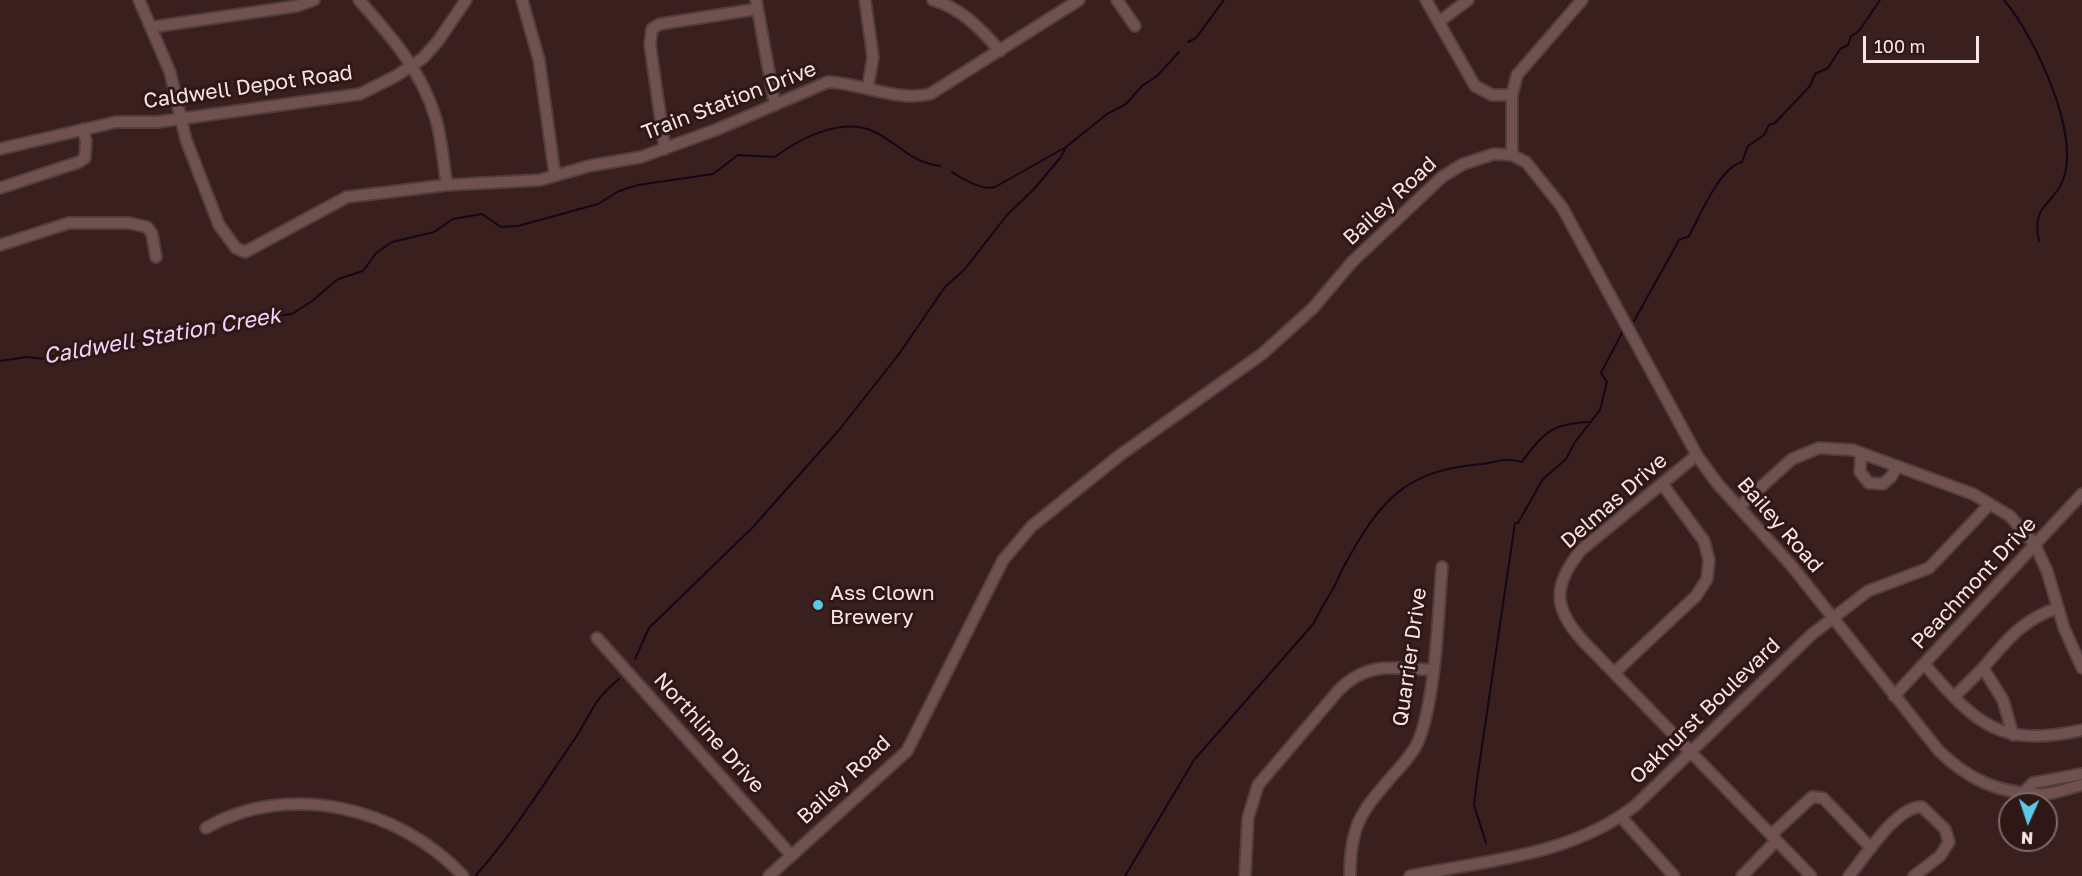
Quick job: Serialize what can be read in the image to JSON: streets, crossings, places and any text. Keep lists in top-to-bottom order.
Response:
{
  "streets": {
    "street": [
      "Caldwell Depot Road",
      "Train Station Drive",
      "Bailey Road",
      "Delmas Drive",
      "Peachmont Drive",
      "Quarrier Drive",
      "Oakhurst Boulevard",
      "Northline Drive"
    ]
  },
  "crossings": [
    ["Caldwell Depot Road", "Train Station Drive"],
    ["Bailey Road", "Delmas Drive"],
    ["Bailey Road", "Peachmont Drive"],
    ["Bailey Road", "Oakhurst Boulevard"],
    ["Bailey Road", "Northline Drive"],
    ["Delmas Drive", "Oakhurst Boulevard"]
  ],
  "water": ["Caldwell Station Creek"],
  "places": ["Ass Clown Brewery"],
  "scale_bar": "100 m",
  "north": "bottom"
}
